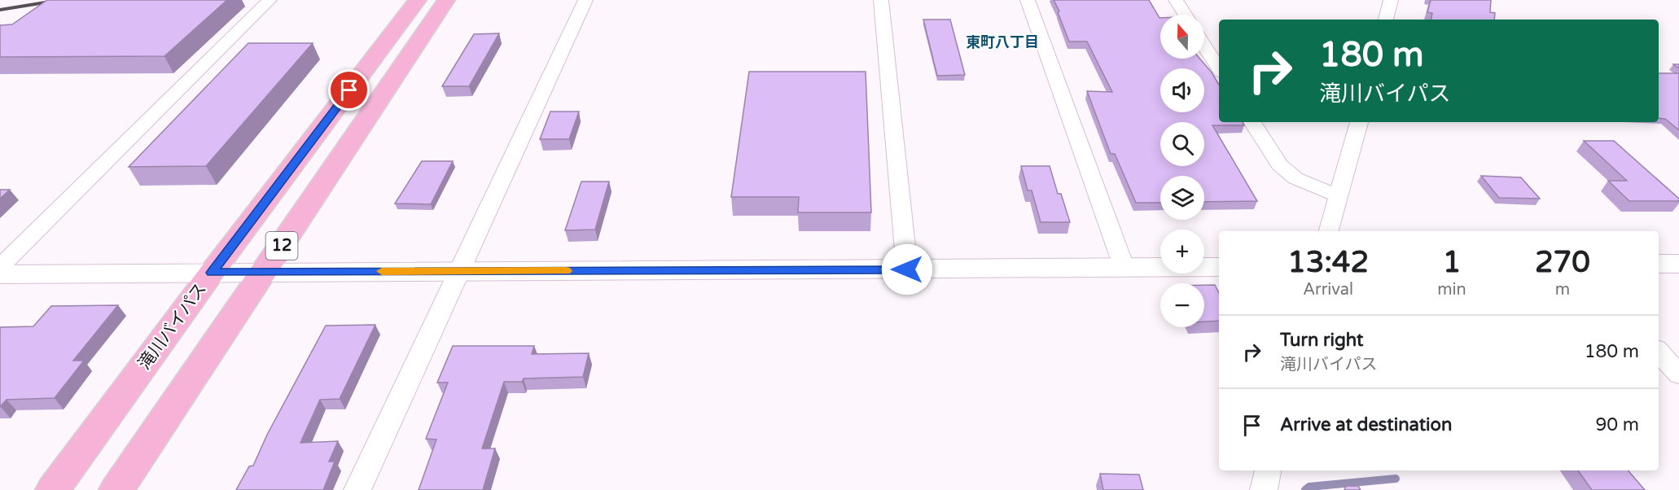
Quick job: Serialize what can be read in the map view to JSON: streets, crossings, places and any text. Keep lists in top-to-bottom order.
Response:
{
  "streets": {
    "highway": ["12", "滝川バイパス"]
  },
  "districts": ["東町八丁目"],
  "north": "top",
  "page": {
    "map_buttons": ["+", "−"],
    "turn": ["180 m", "滝川バイパス"],
    "eta": [
      "13:42",
      "Arrival",
      "1",
      "min",
      "270",
      "m"
    ],
    "list": [
      {
        "name": "Turn right",
        "note": "滝川バイパス",
        "value": "180 m"
      },
      {
        "name": "Arrive at destination",
        "value": "90 m"
      }
    ]
  }
}
